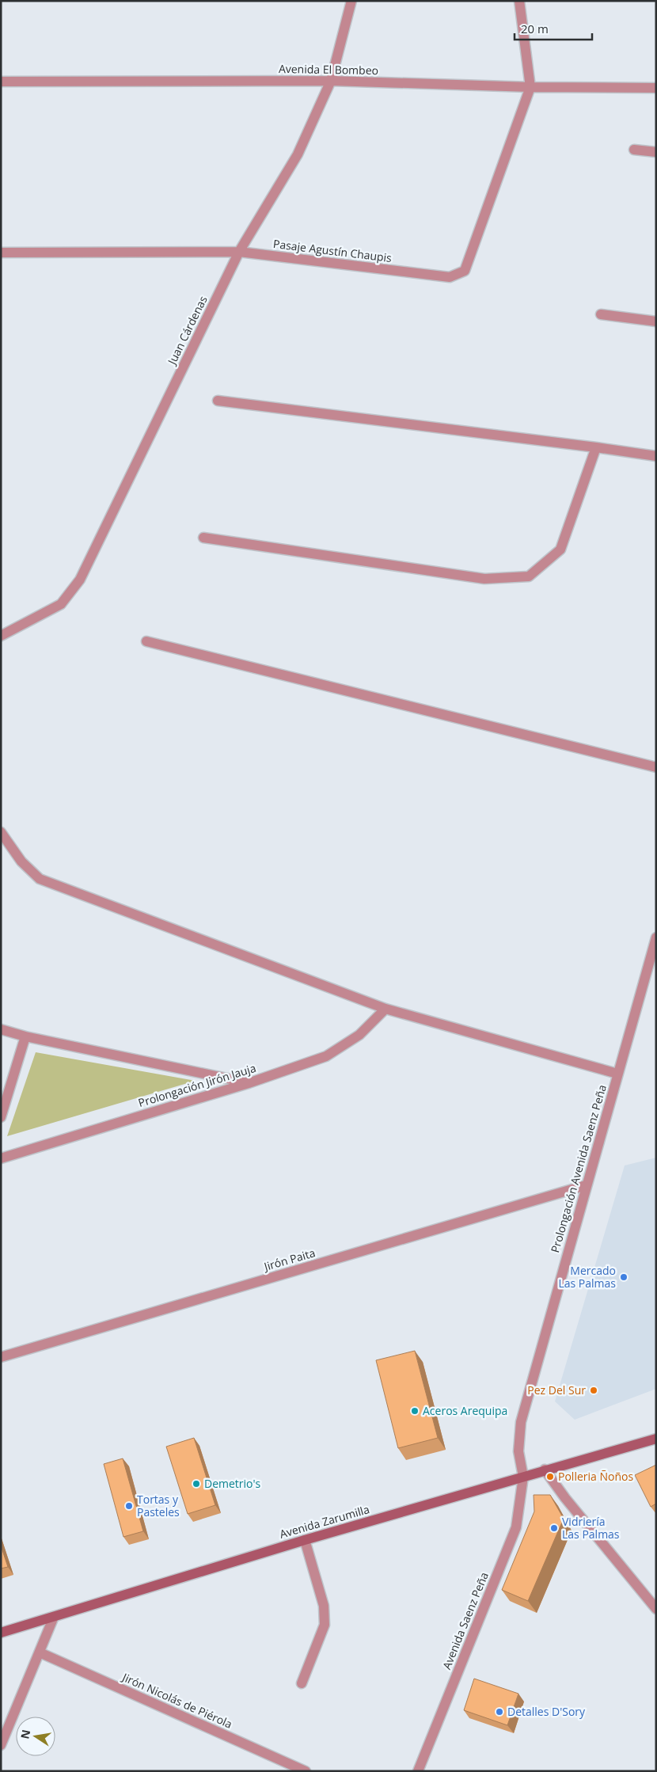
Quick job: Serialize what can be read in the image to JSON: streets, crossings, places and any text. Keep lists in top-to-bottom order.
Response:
{
  "streets": {
    "main road": ["Avenida Zarumilla"],
    "street": [
      "Avenida El Bombeo",
      "Pasaje Agustín Chaupis",
      "Juan Cárdenas",
      "Prolongación Jirón Jauja",
      "Prolongación Avenida Saenz Peña",
      "Jirón Paita",
      "Avenida Saenz Peña",
      "Jirón Nicolás de Piérola"
    ]
  },
  "crossings": [
    ["Avenida El Bombeo", "Pasaje Agustín Chaupis"],
    ["Avenida El Bombeo", "Juan Cárdenas"],
    ["Pasaje Agustín Chaupis", "Juan Cárdenas"],
    ["Prolongación Avenida Saenz Peña", "Jirón Paita"],
    ["Prolongación Avenida Saenz Peña", "Avenida Zarumilla"],
    ["Prolongación Avenida Saenz Peña", "Avenida Saenz Peña"],
    ["Avenida Zarumilla", "Avenida Saenz Peña"]
  ],
  "places": [
    "Mercado Las Palmas",
    "Pez Del Sur",
    "Aceros Arequipa",
    "Polleria Ñoños",
    "Demetrio's",
    "Tortas y Pasteles",
    "Vidriería Las Palmas",
    "Detalles D'Sory"
  ],
  "scale_bar": "20 m",
  "north": "left"
}
